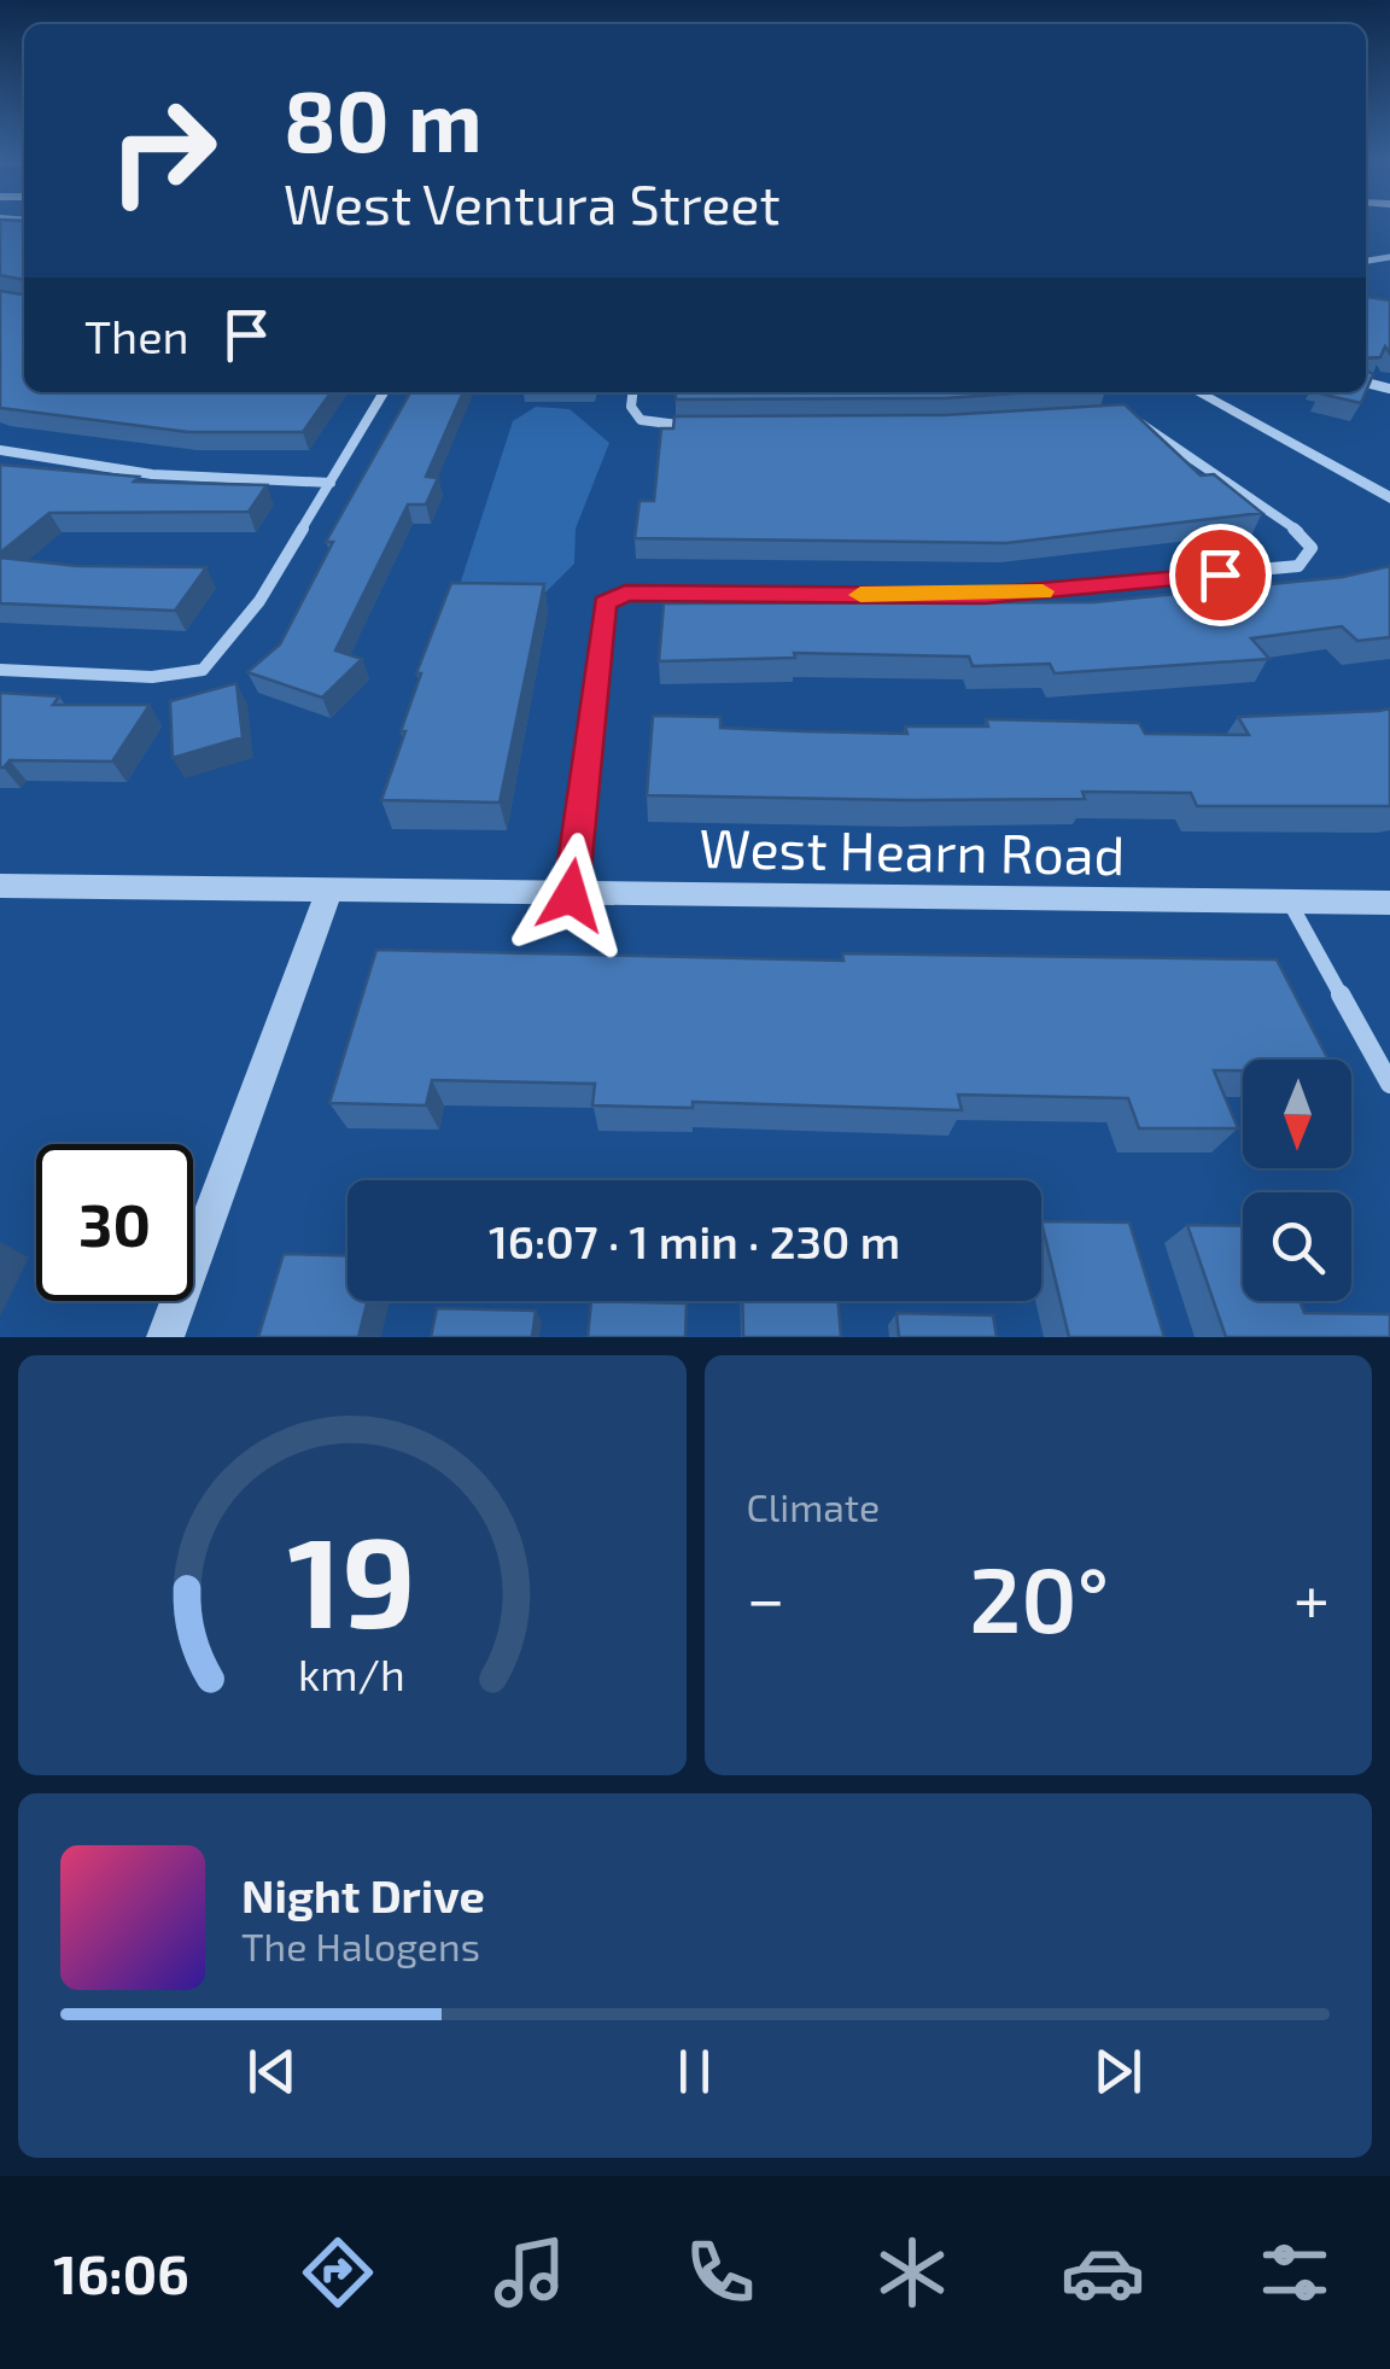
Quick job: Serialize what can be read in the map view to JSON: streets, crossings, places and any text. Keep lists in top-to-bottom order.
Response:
{
  "streets": {
    "street": ["West Hearn Road"]
  },
  "north": "bottom",
  "page": {
    "turn": ["80 m", "West Ventura Street"],
    "then": "Then",
    "limit": "30",
    "trip": "16:07 · 1 min · 230 m",
    "tile": "Climate",
    "heat": ["−", "20°", "+"],
    "song": ["Night Drive", "The Halogens"],
    "tabs": "16:06",
    "gauge": ["19", "km/h"]
  }
}
